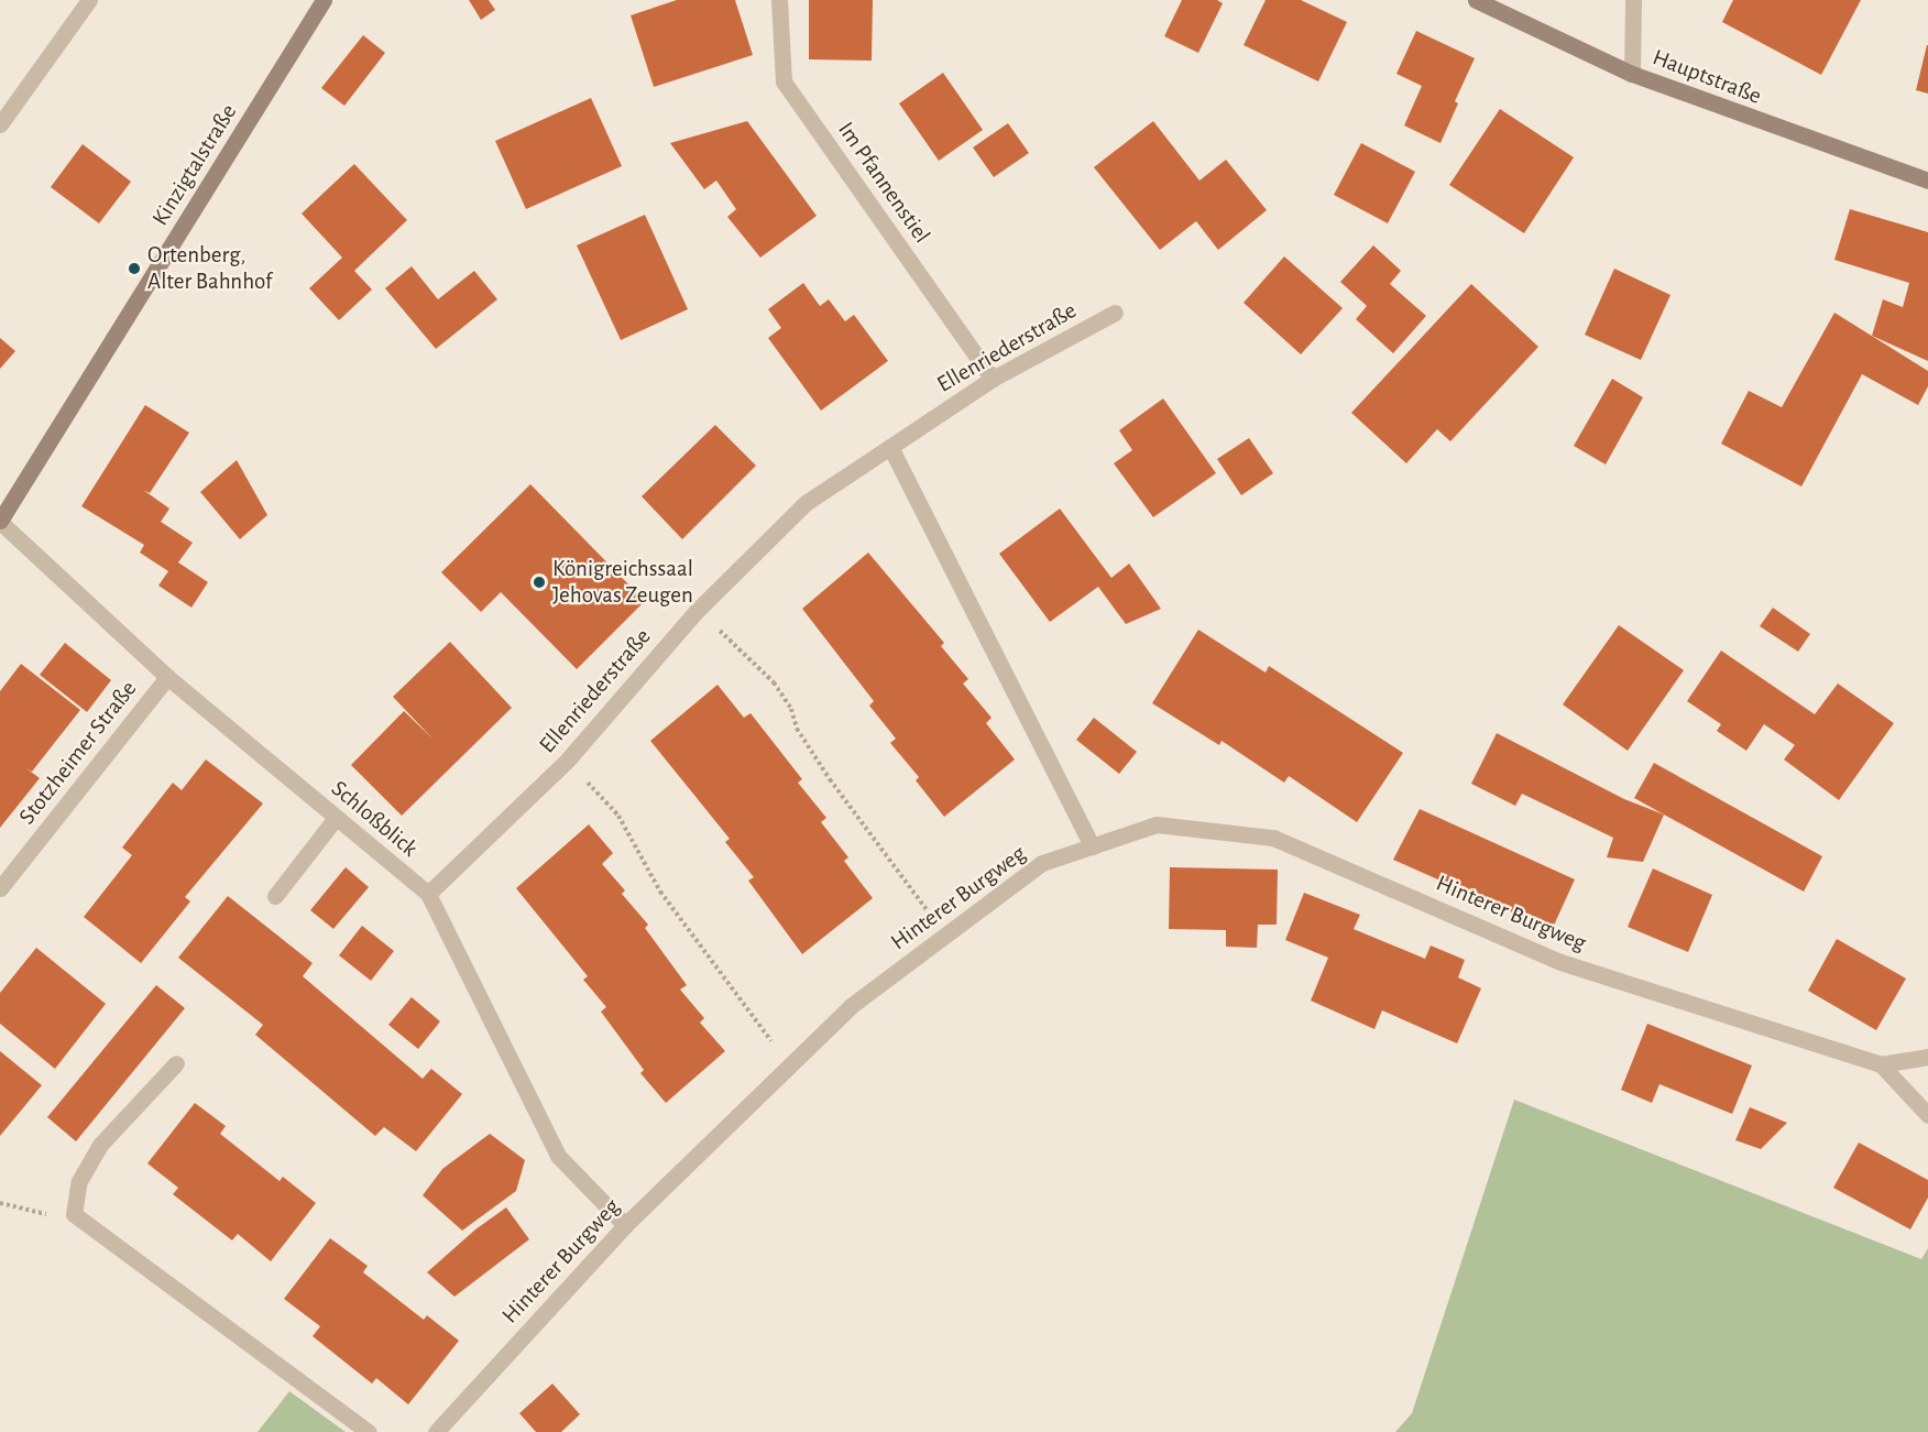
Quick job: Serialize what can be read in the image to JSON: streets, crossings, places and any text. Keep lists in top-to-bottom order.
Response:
{
  "streets": {
    "main road": ["Hauptstraße", "Kinzigtalstraße"],
    "street": [
      "Im Pfannenstiel",
      "Ellenriederstraße",
      "Stotzheimer Straße",
      "Schloßblick",
      "Hinterer Burgweg"
    ]
  },
  "crossings": [
    ["Kinzigtalstraße", "Schloßblick"],
    ["Im Pfannenstiel", "Ellenriederstraße"],
    ["Ellenriederstraße", "Schloßblick"],
    ["Stotzheimer Straße", "Schloßblick"],
    ["Schloßblick", "Hinterer Burgweg"]
  ],
  "places": ["Ortenberg, Alter Bahnhof", "Königreichssaal Jehovas Zeugen"]
}
